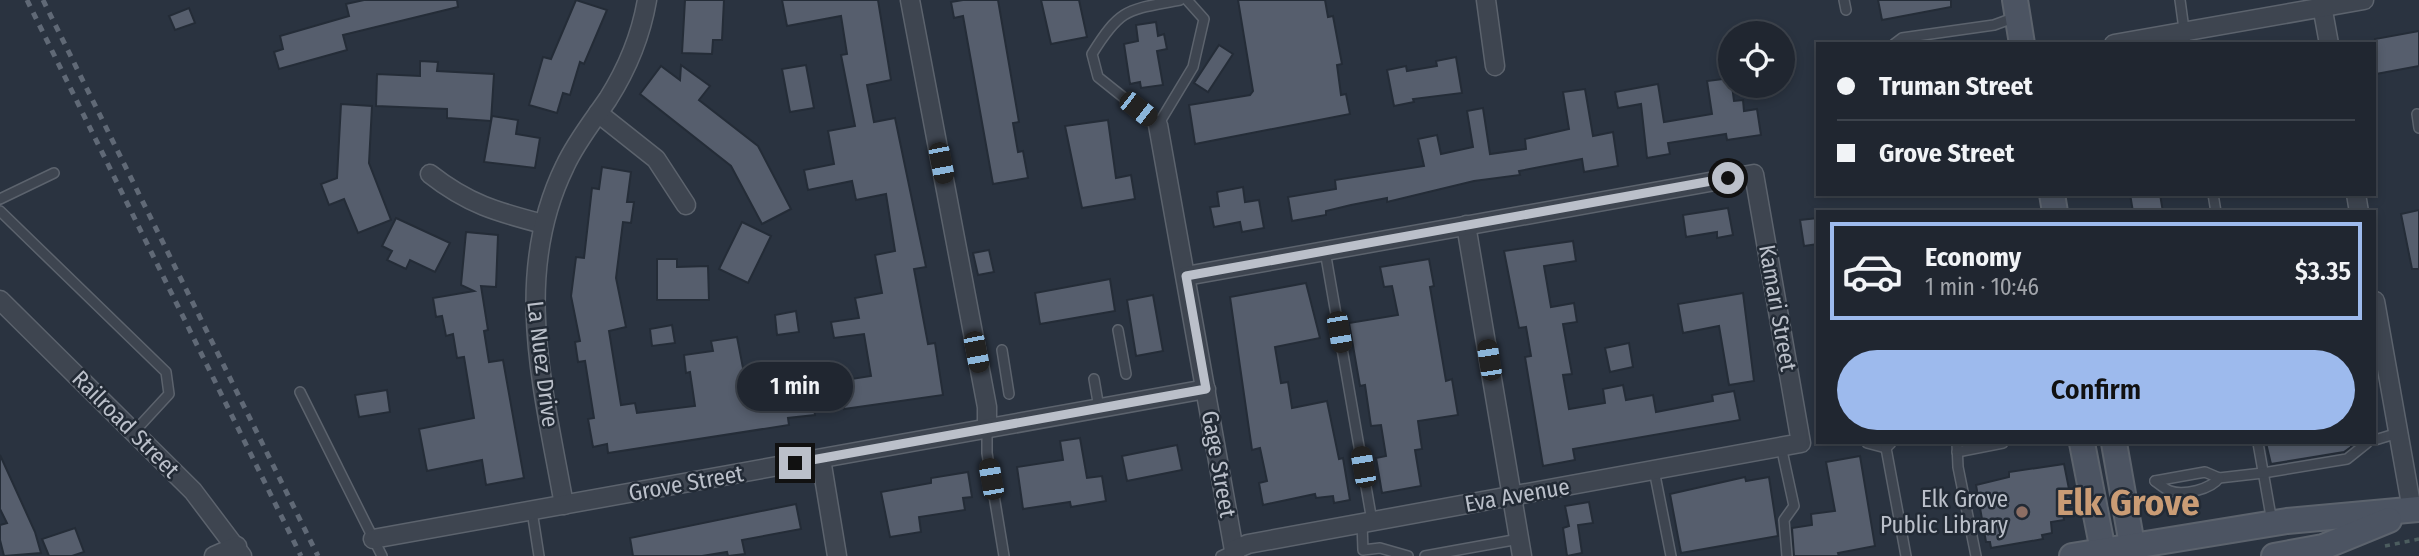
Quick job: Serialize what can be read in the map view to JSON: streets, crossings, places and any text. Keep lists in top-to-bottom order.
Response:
{
  "streets": {
    "street": [
      "Kamari Street",
      "La Nuez Drive",
      "Railroad Street",
      "Gage Street",
      "Grove Street",
      "Eva Avenue"
    ]
  },
  "crossings": [
    ["Kamari Street", "Eva Avenue"],
    ["La Nuez Drive", "Grove Street"],
    ["Gage Street", "Grove Street"],
    ["Gage Street", "Eva Avenue"]
  ],
  "districts": ["Elk Grove"],
  "places": ["Elk Grove Public Library"],
  "page": {
    "banner": ["Truman Street", "Grove Street"],
    "list": [
      {
        "name": "Economy",
        "note": "1 min · 10:46",
        "value": "$3.35"
      }
    ],
    "buttons": "Confirm",
    "bubble": "1 min"
  }
}
